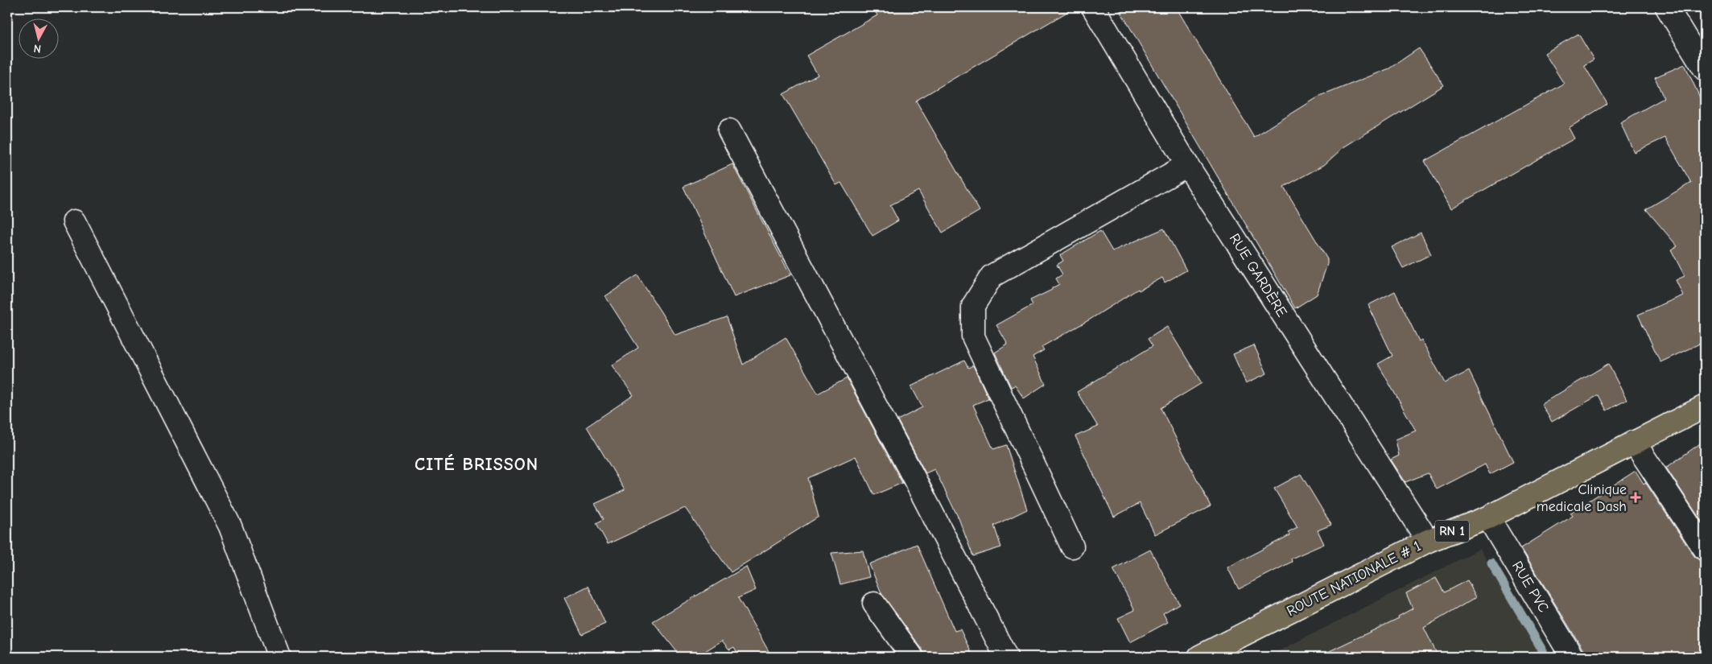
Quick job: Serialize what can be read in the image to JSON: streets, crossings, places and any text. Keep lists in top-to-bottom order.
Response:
{
  "streets": {
    "main road": ["RN 1", "ROUTE NATIONALE # 1"],
    "street": ["RUE GARDÈRE", "RUE PVC"]
  },
  "crossings": [
    ["RUE GARDÈRE", "ROUTE NATIONALE # 1"],
    ["ROUTE NATIONALE # 1", "RUE PVC"]
  ],
  "districts": ["CITÉ BRISSON"],
  "places": {
    "health": ["Clinique medicale Dash"]
  },
  "north": "bottom"
}
